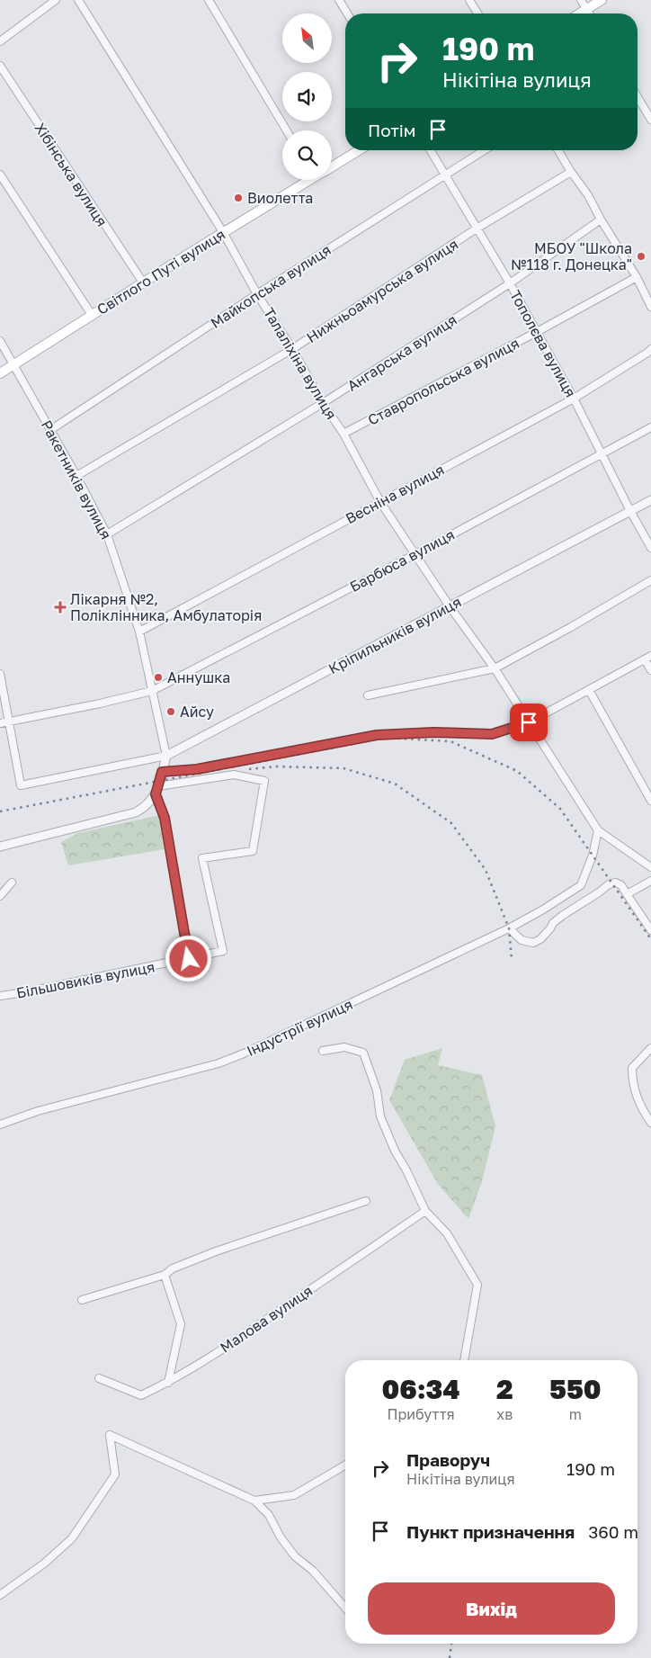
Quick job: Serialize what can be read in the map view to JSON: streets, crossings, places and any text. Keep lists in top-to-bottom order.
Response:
{
  "streets": {
    "main road": ["Світлого Путі вулиця"],
    "street": [
      "Хібінська вулиця",
      "Майкопська вулиця",
      "Нижньоамурська вулиця",
      "Тополєва вулиця",
      "Ангарська вулиця",
      "Талаліхіна вулиця",
      "Ставропольська вулиця",
      "Ракетників вулиця",
      "Весніна вулиця",
      "Барбюса вулиця",
      "Кріпильників вулиця",
      "Більшовиків вулиця",
      "Індустрії вулиця",
      "Малова вулиця"
    ]
  },
  "crossings": [
    ["Хібінська вулиця", "Світлого Путі вулиця"],
    ["Світлого Путі вулиця", "Талаліхіна вулиця"],
    ["Світлого Путі вулиця", "Ракетників вулиця"],
    ["Майкопська вулиця", "Тополєва вулиця"],
    ["Майкопська вулиця", "Талаліхіна вулиця"],
    ["Майкопська вулиця", "Ракетників вулиця"],
    ["Нижньоамурська вулиця", "Тополєва вулиця"],
    ["Нижньоамурська вулиця", "Талаліхіна вулиця"],
    ["Нижньоамурська вулиця", "Ракетників вулиця"],
    ["Тополєва вулиця", "Ангарська вулиця"],
    ["Тополєва вулиця", "Ставропольська вулиця"],
    ["Тополєва вулиця", "Весніна вулиця"],
    ["Тополєва вулиця", "Барбюса вулиця"],
    ["Тополєва вулиця", "Кріпильників вулиця"],
    ["Ангарська вулиця", "Талаліхіна вулиця"],
    ["Ангарська вулиця", "Ракетників вулиця"],
    ["Талаліхіна вулиця", "Ставропольська вулиця"],
    ["Талаліхіна вулиця", "Весніна вулиця"],
    ["Талаліхіна вулиця", "Барбюса вулиця"],
    ["Талаліхіна вулиця", "Кріпильників вулиця"],
    ["Талаліхіна вулиця", "Індустрії вулиця"],
    ["Ракетників вулиця", "Весніна вулиця"],
    ["Ракетників вулиця", "Барбюса вулиця"],
    ["Ракетників вулиця", "Кріпильників вулиця"]
  ],
  "places": {
    "other": [
      "Виолетта",
      "МБОУ \"Школа №118 г. Донецка\"",
      "Аннушка",
      "Айсу"
    ],
    "health": ["Лікарня №2, Поліклінника, Амбулаторія"]
  },
  "north": "top left",
  "page": {
    "turn": ["190 m", "Нікітіна вулиця"],
    "then": "Потім",
    "eta": [
      "06:34",
      "Прибуття",
      "2",
      "хв",
      "550",
      "m"
    ],
    "list": [
      {
        "name": "Праворуч",
        "note": "Нікітіна вулиця",
        "value": "190 m"
      },
      {
        "name": "Пункт призначення",
        "value": "360 m"
      }
    ],
    "buttons": "Вихід"
  }
}
